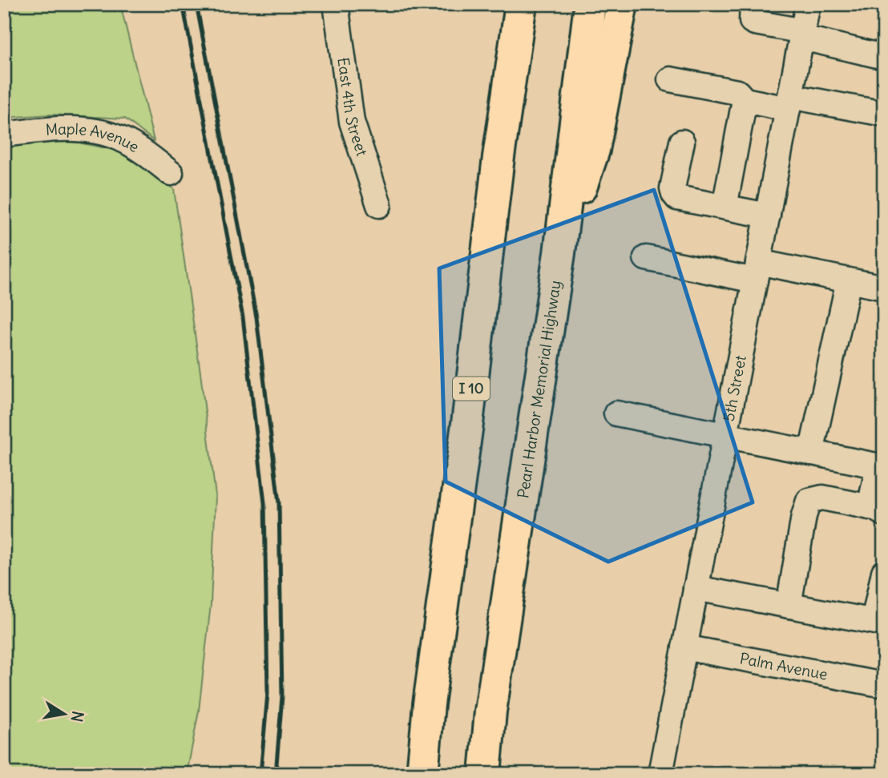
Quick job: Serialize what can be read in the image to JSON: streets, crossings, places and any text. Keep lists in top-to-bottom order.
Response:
{
  "streets": {
    "highway": ["I 10", "Pearl Harbor Memorial Highway"],
    "street": [
      "East 4th Street",
      "Maple Avenue",
      "5th Street",
      "Palm Avenue"
    ]
  },
  "crossings": [
    ["5th Street", "Palm Avenue"]
  ],
  "north": "right"
}
